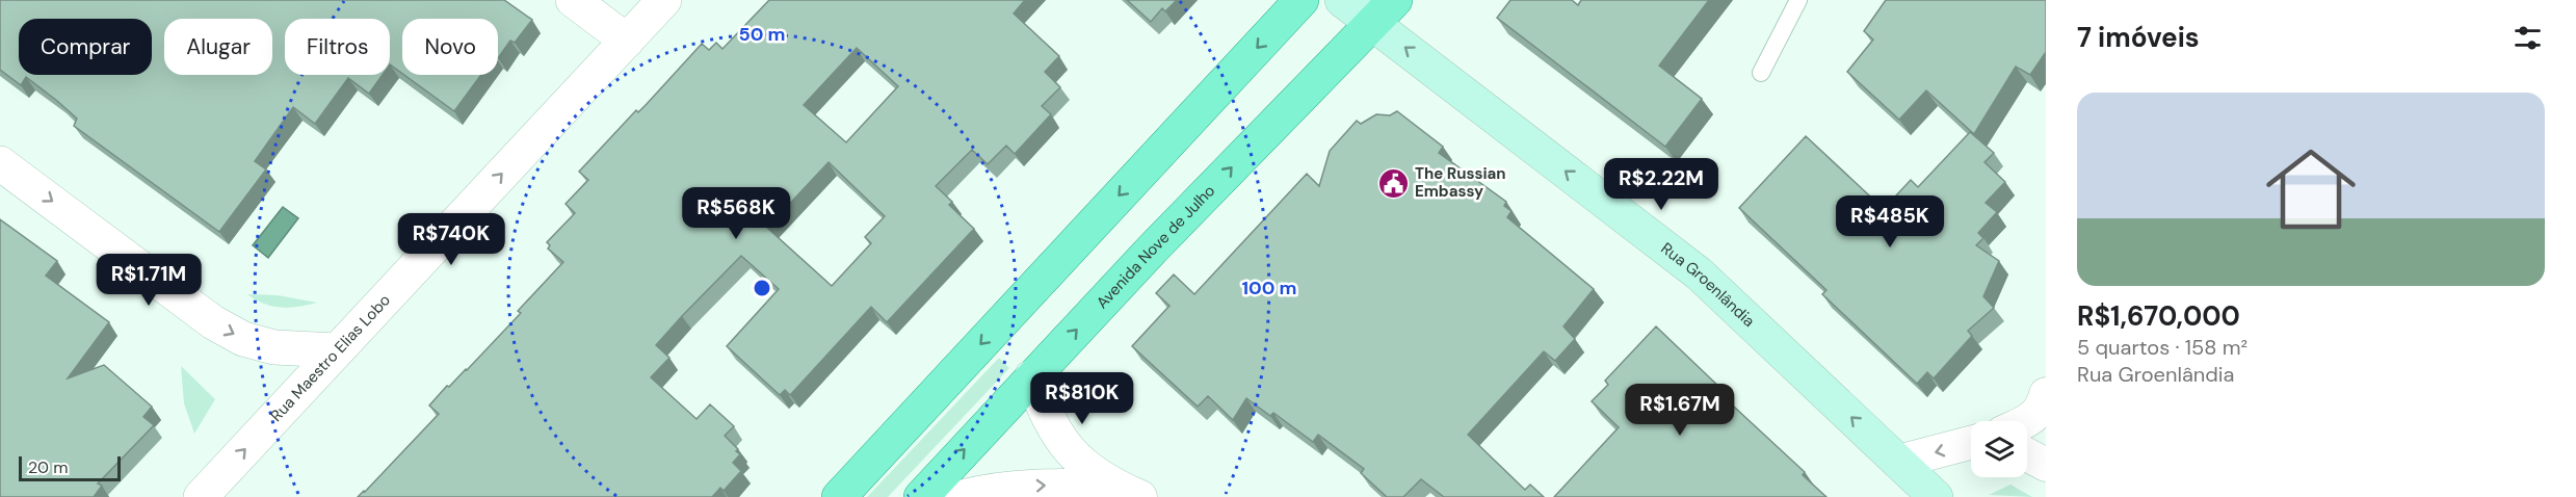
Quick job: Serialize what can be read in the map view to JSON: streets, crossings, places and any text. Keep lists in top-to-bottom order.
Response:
{
  "streets": {
    "main road": ["Avenida Nove de Julho", "Rua Groenlândia"],
    "street": ["Rua Maestro Elias Lobo"]
  },
  "crossings": [
    ["Avenida Nove de Julho", "Rua Groenlândia"]
  ],
  "one_way": ["Rua Groenlândia", "Rua Maestro Elias Lobo"],
  "places": {
    "public building": ["The Russian Embassy"]
  },
  "scale_bar": "20 m",
  "page": {
    "heading": "7 imóveis",
    "chip": [
      "Comprar",
      "Alugar",
      "Filtros",
      "Novo"
    ],
    "list": [
      {
        "name": "R$1,670,000",
        "note": "5 quartos · 158 m² · Rua Groenlândia"
      }
    ],
    "price": [
      "R$2.22M",
      "R$568K",
      "R$485K",
      "R$740K",
      "R$1.71M",
      "R$810K",
      "R$1.67M"
    ],
    "scale": "20 m"
  },
  "rings": ["50 m", "100 m"]
}
